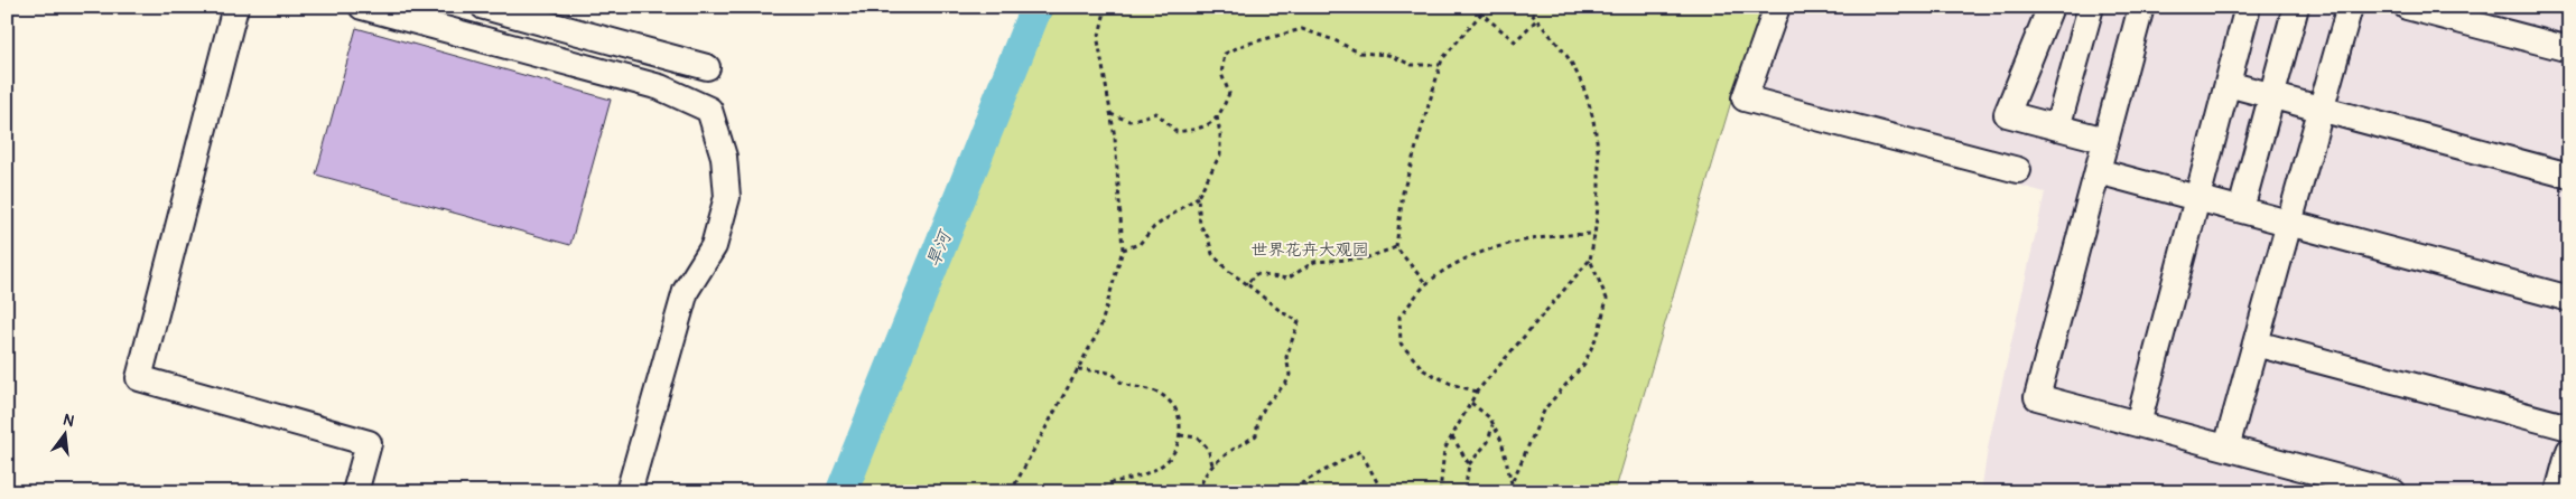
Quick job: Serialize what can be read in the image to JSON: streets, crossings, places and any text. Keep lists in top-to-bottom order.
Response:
{
  "water": ["旱河"],
  "parks": ["世界花卉大观园"],
  "north": "top"
}
